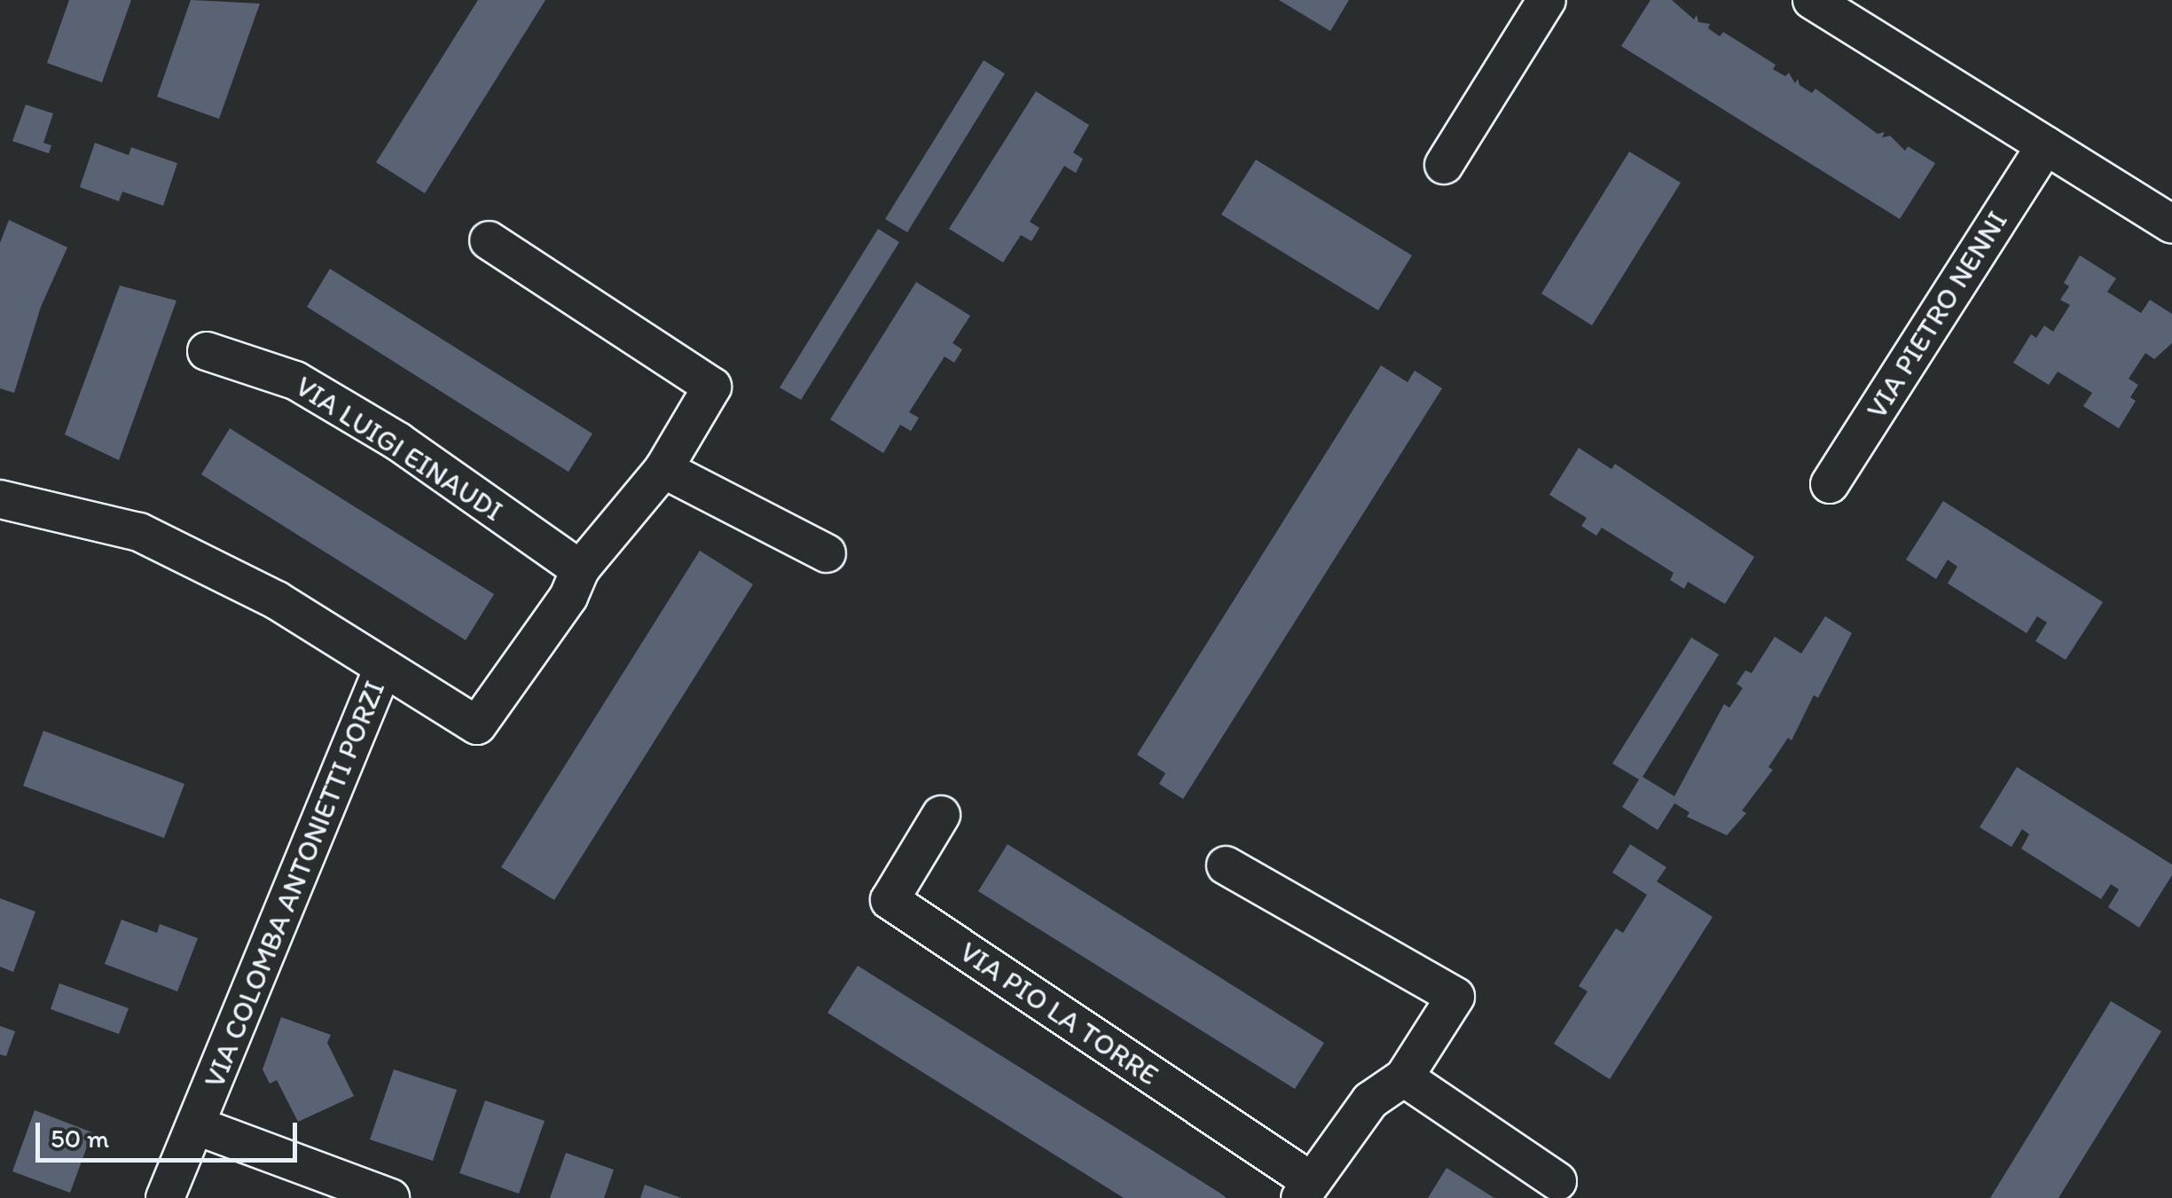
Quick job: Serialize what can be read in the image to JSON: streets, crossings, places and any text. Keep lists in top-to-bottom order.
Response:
{
  "streets": {
    "street": [
      "VIA PIETRO NENNI",
      "VIA LUIGI EINAUDI",
      "VIA COLOMBA ANTONIETTI PORZI",
      "VIA PIO LA TORRE"
    ]
  },
  "scale_bar": "50 m"
}
